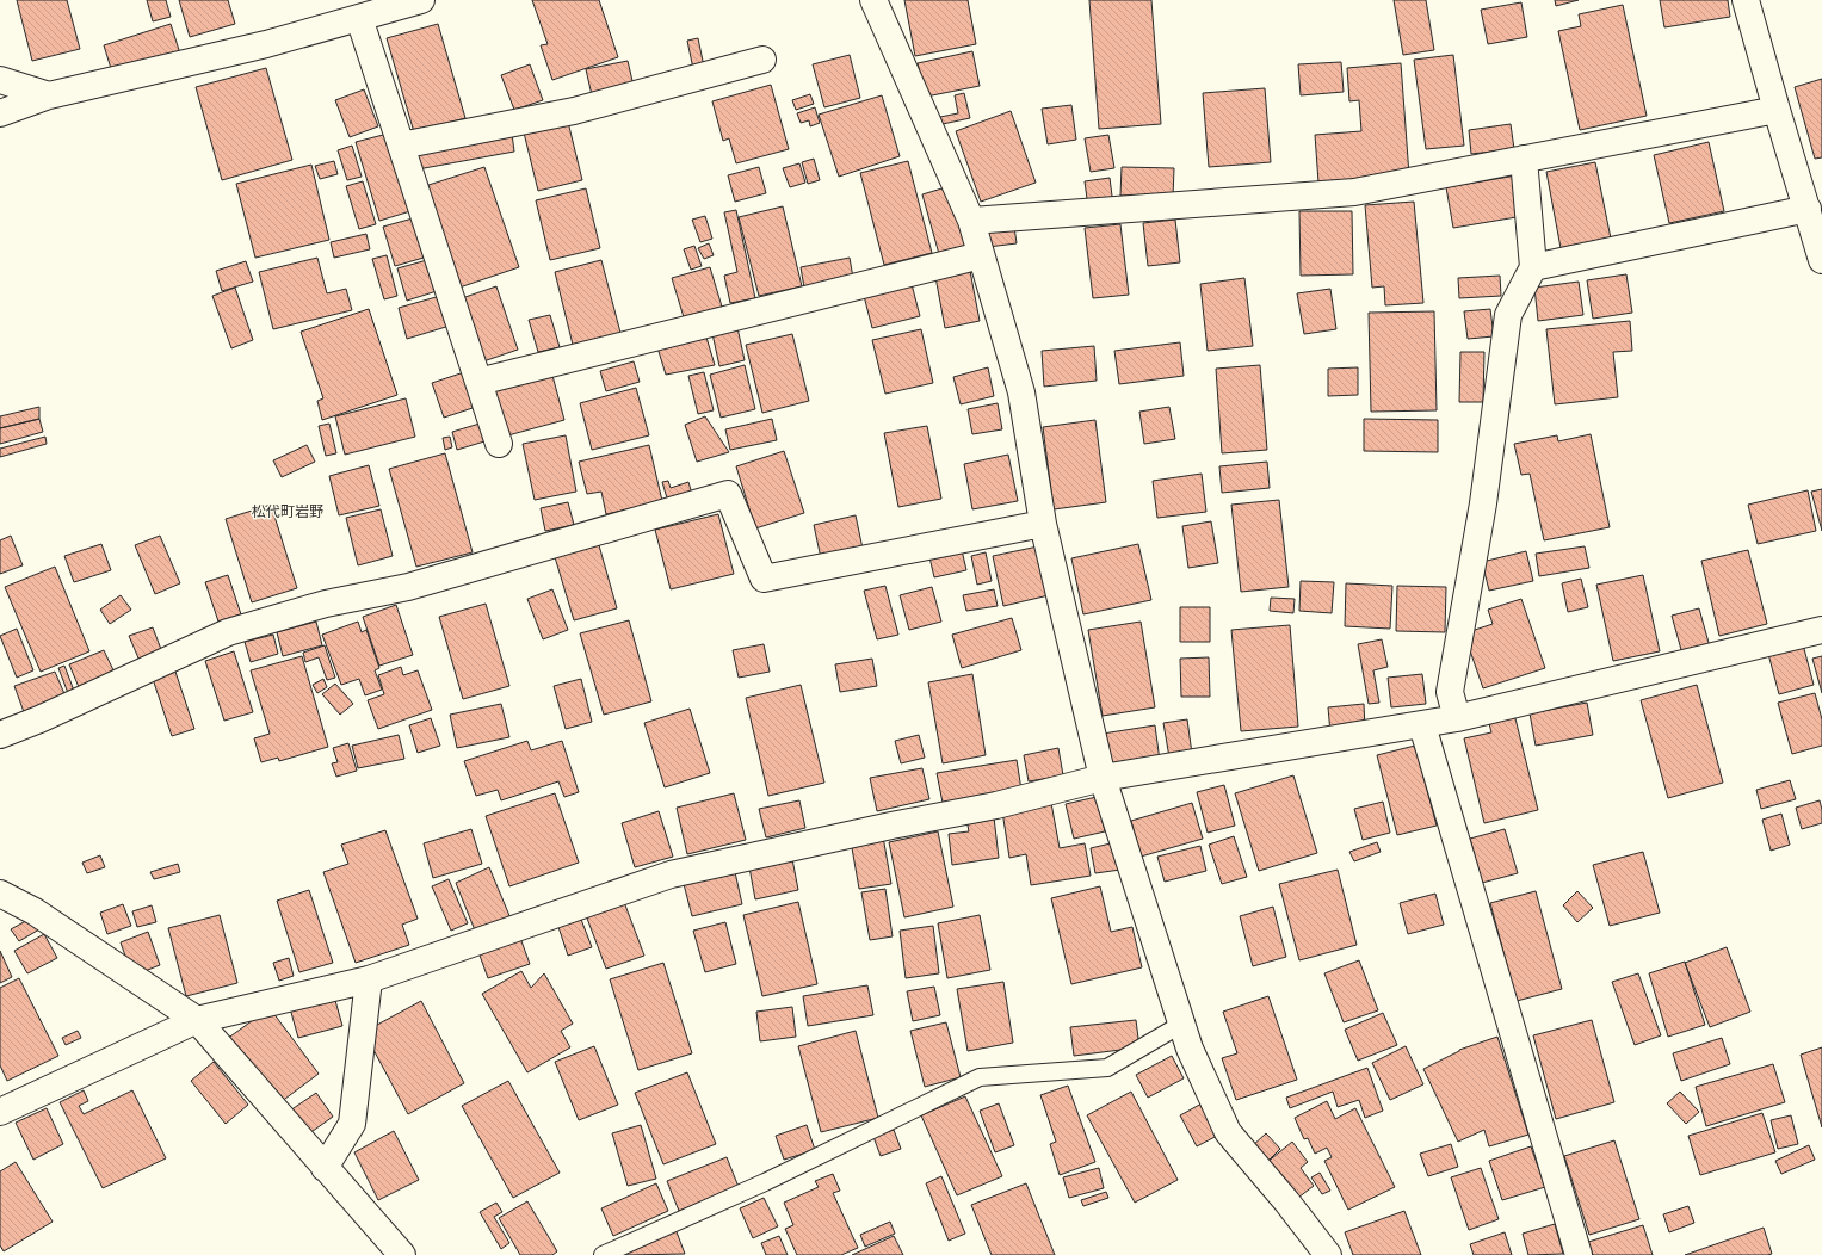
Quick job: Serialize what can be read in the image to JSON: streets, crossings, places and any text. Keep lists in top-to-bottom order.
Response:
{
  "districts": ["松代町岩野"]
}
